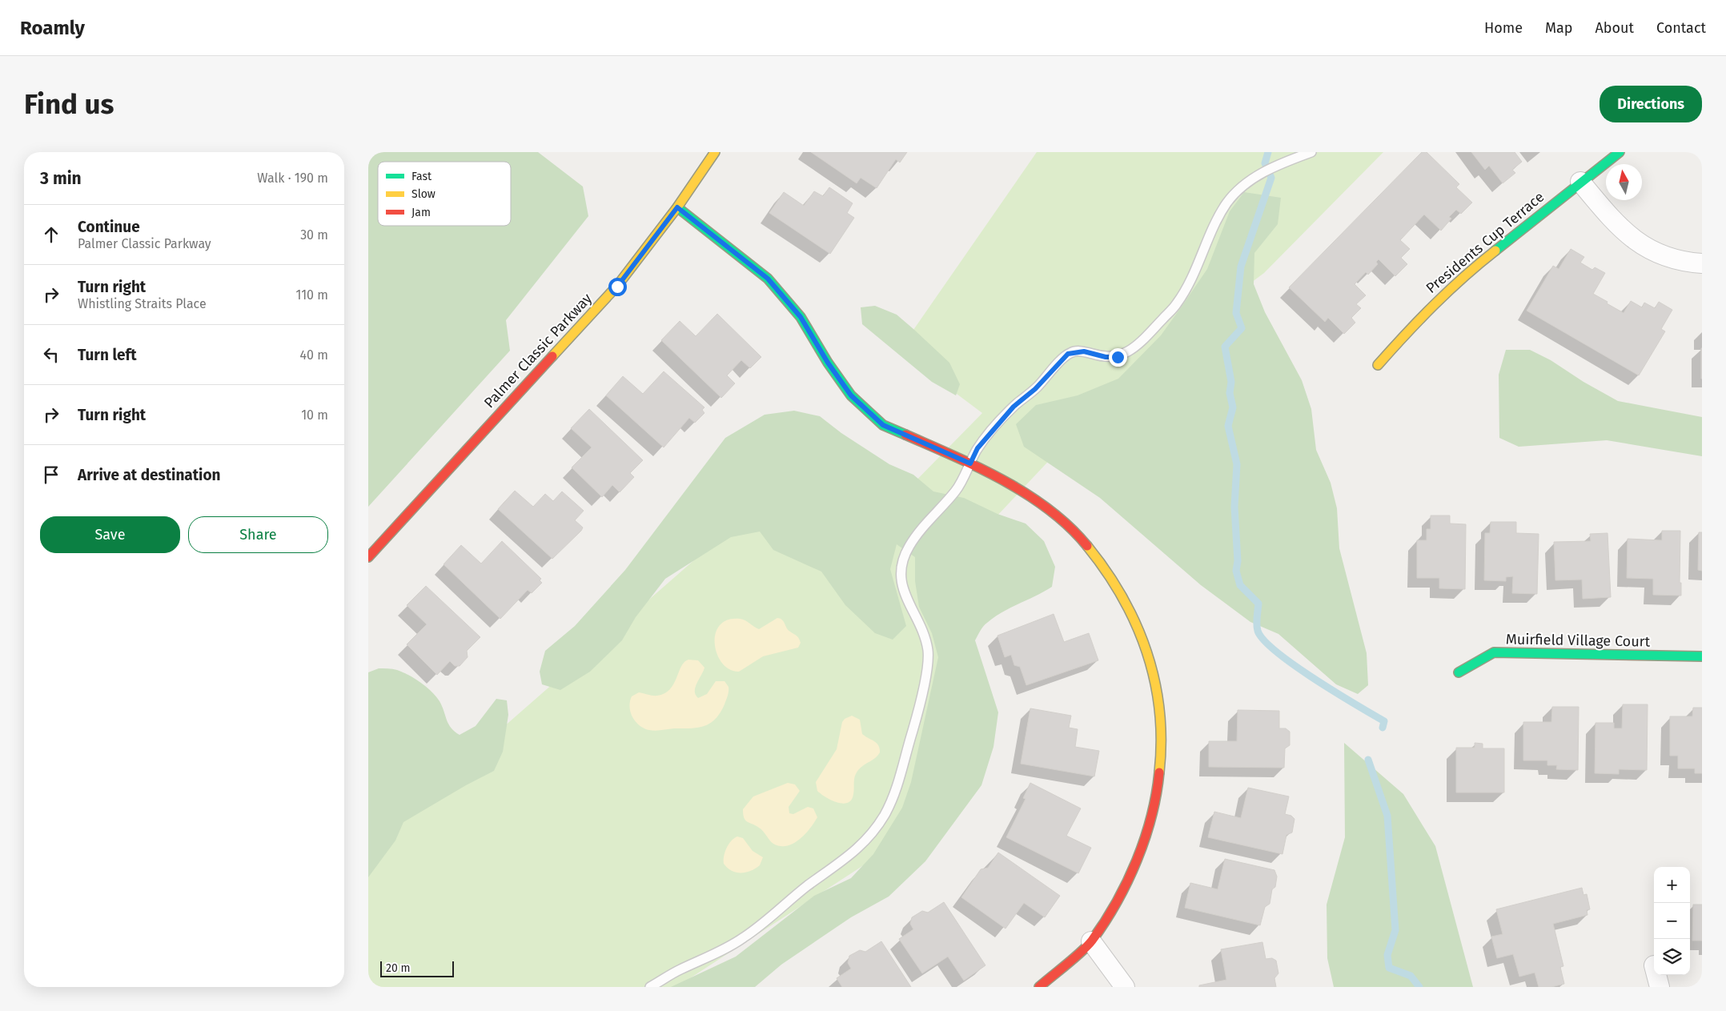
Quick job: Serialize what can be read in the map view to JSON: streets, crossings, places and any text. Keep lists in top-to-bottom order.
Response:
{
  "streets": {
    "street": ["Presidents Cup Terrace", "Palmer Classic Parkway", "Muirfield Village Court"]
  },
  "legend": ["Fast", "Slow", "Jam"],
  "scale_bar": "20 m",
  "north": "top",
  "page": {
    "header": "Roamly",
    "nav": [
      "Home",
      "Map",
      "About",
      "Contact"
    ],
    "buttons": [
      "Directions",
      ["Save", "Share"]
    ],
    "title": "Find us",
    "heading": ["3 min", "Walk · 190 m"],
    "list": [
      ["Continue", "Palmer Classic Parkway", "30 m"],
      ["Turn right", "Whistling Straits Place", "110 m"],
      ["Turn left", "40 m"],
      ["Turn right", "10 m"],
      "Arrive at destination"
    ],
    "map_buttons": ["+", "−"],
    "scale": "20 m"
  }
}
